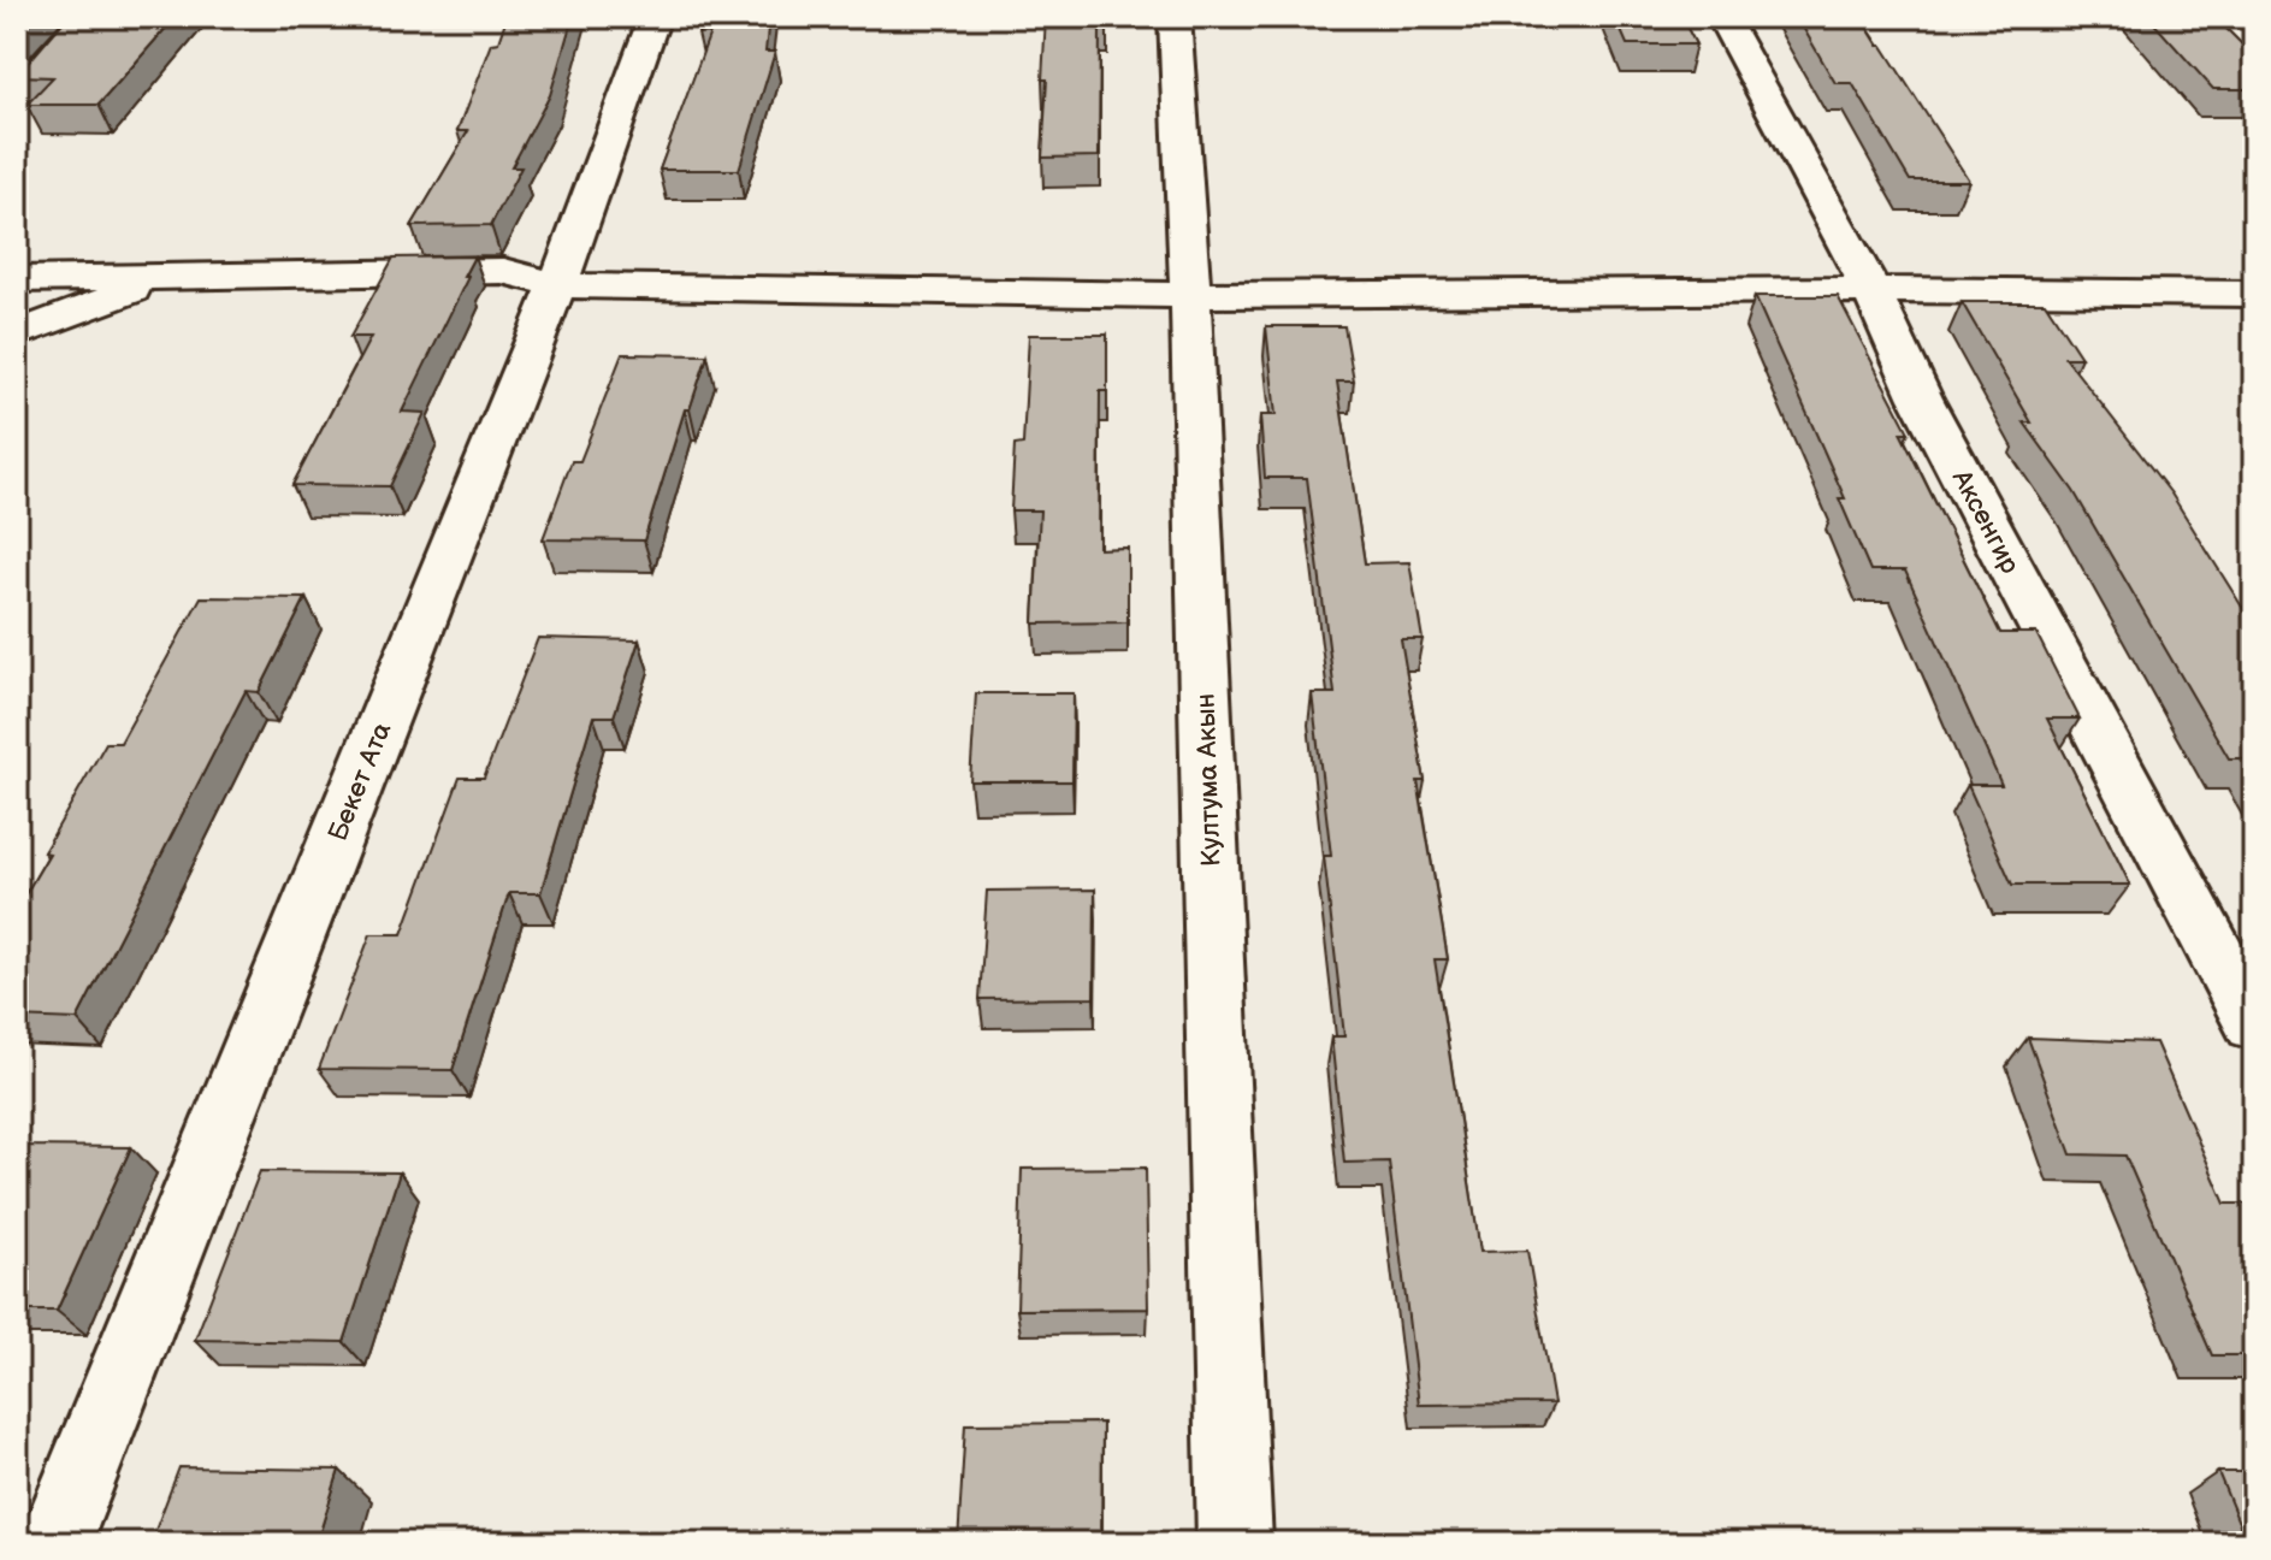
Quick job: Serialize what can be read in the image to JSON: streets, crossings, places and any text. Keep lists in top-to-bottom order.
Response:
{
  "streets": {
    "street": ["Аксенгир", "Култума Акын", "Бекет Ата"]
  }
}
